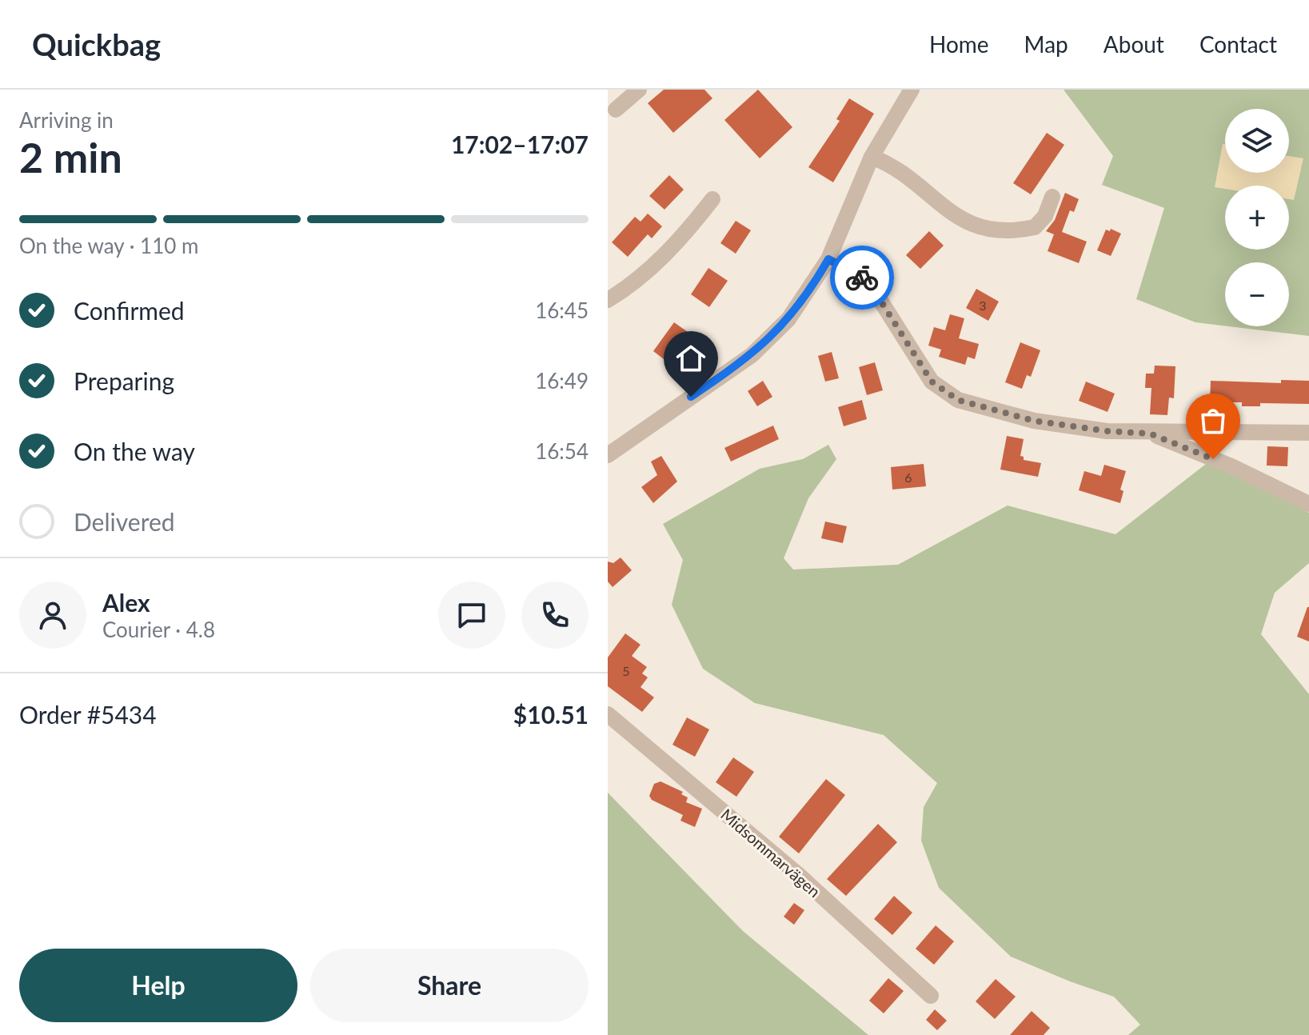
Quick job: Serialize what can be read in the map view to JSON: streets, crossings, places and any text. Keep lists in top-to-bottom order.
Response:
{
  "streets": {
    "street": ["Midsommarvägen"]
  },
  "house_numbers": ["3", "6", "5"],
  "page": {
    "header": "Quickbag",
    "nav": [
      "Home",
      "Map",
      "About",
      "Contact"
    ],
    "heading": ["2 min", "Arriving in", "17:02–17:07"],
    "panel": [
      "Alex",
      "Courier · 4.8",
      "Order #5434",
      "$10.51"
    ],
    "map_buttons": ["+", "−"],
    "bar": "On the way · 110 m",
    "list": [
      ["Confirmed", "16:45"],
      ["Preparing", "16:49"],
      ["On the way", "16:54"],
      "Delivered"
    ],
    "buttons": ["Help", "Share"]
  }
}
